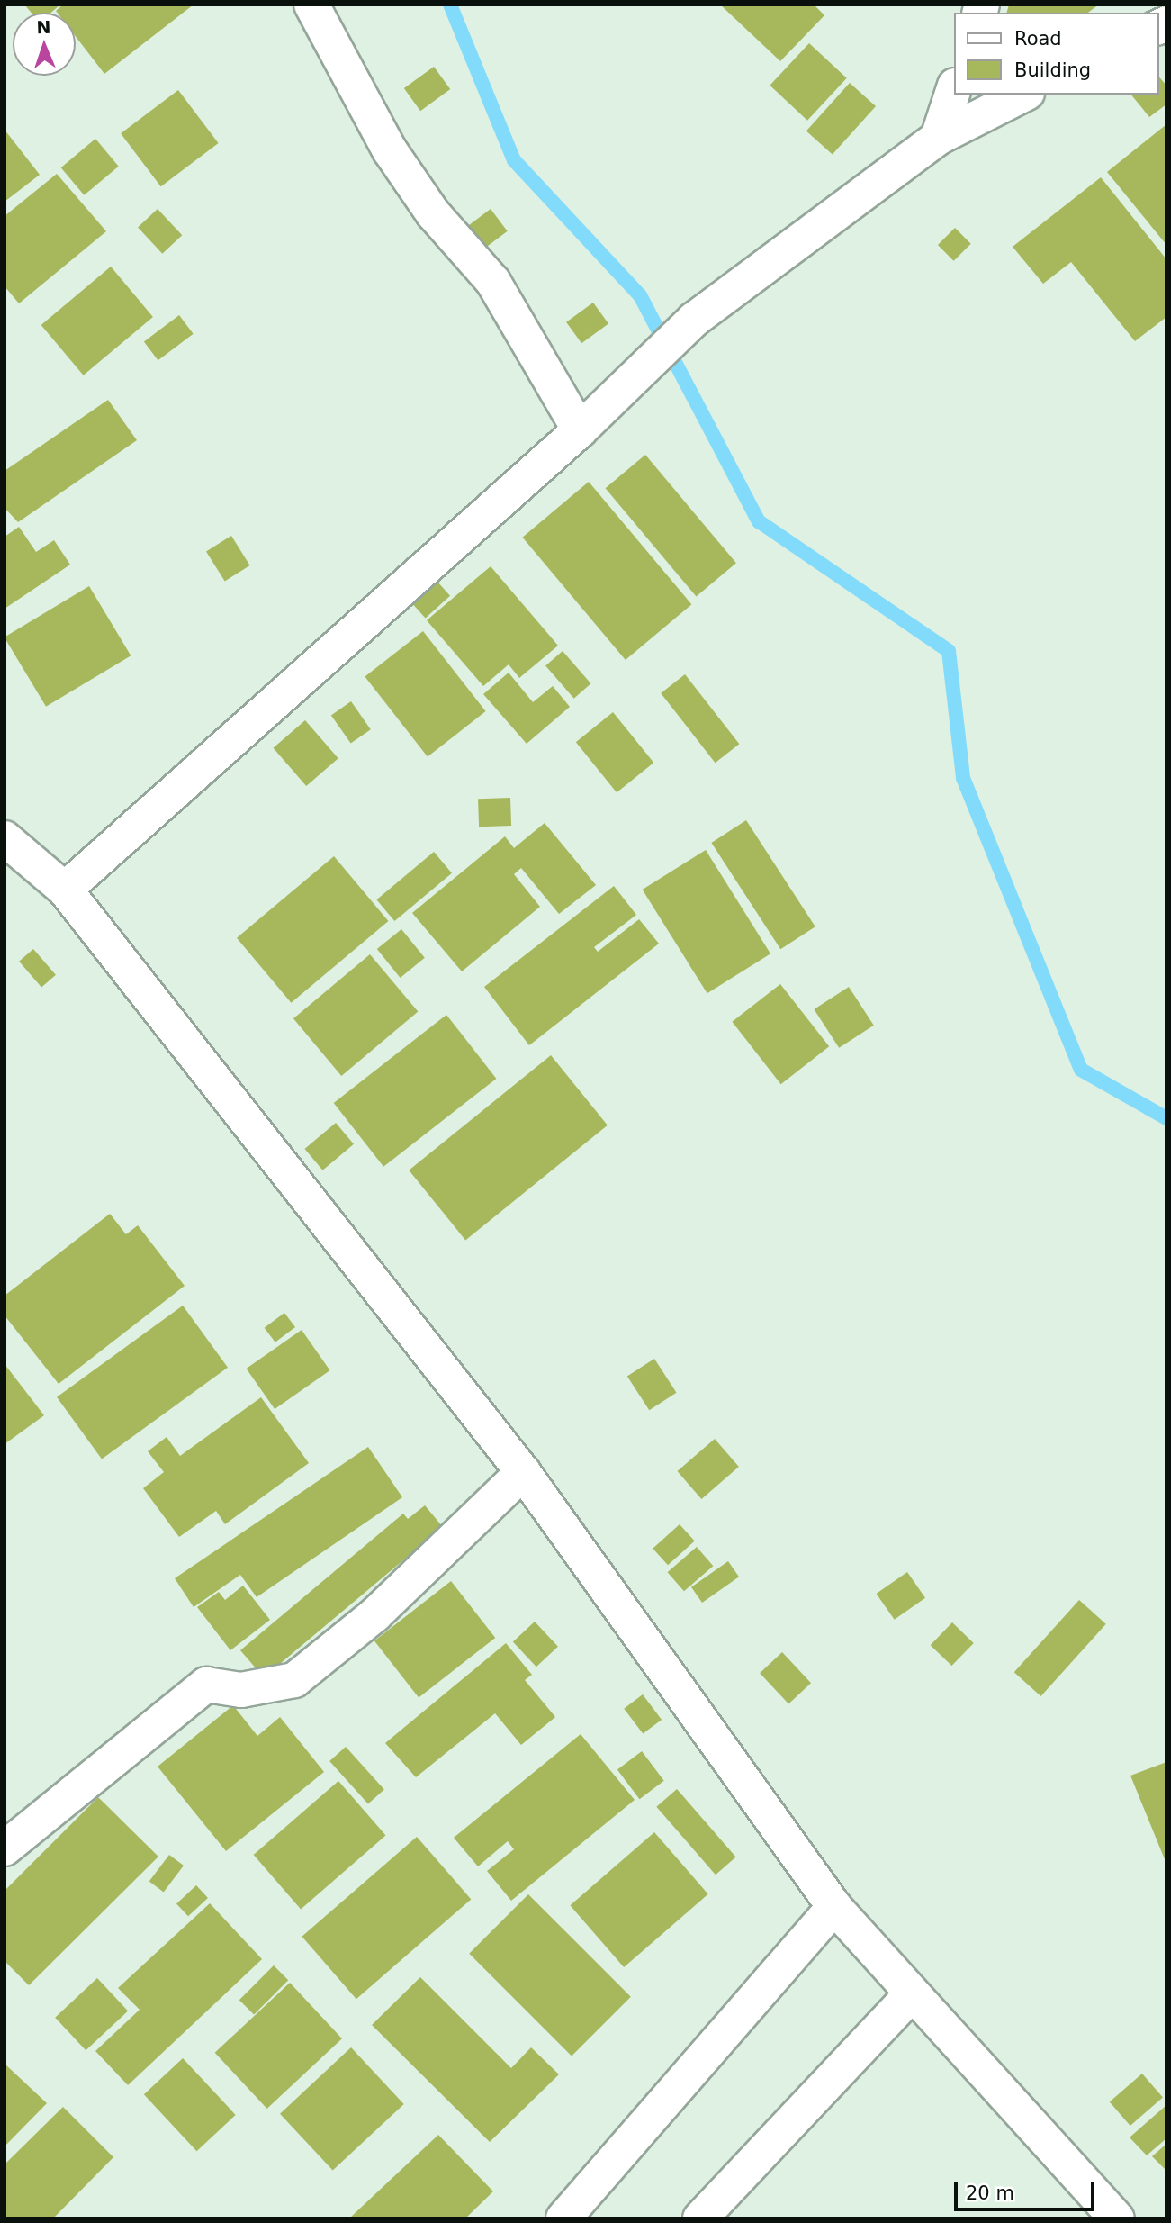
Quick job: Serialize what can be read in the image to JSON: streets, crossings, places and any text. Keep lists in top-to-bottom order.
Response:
{
  "legend": ["Road", "Building"],
  "scale_bar": "20 m",
  "north": "top"
}
